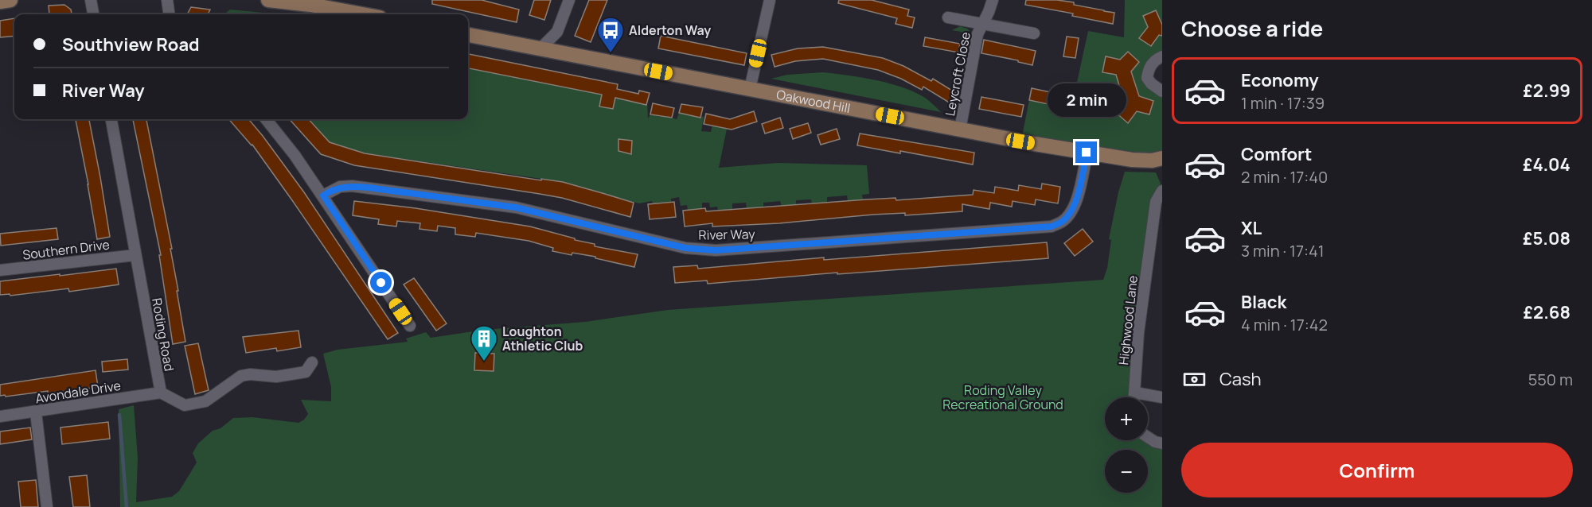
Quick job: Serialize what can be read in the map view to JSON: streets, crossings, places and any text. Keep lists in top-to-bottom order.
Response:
{
  "streets": {
    "street": [
      "Leycroft Close",
      "Oakwood Hill",
      "River Way",
      "Southern Drive",
      "Highwood Lane",
      "Roding Road",
      "Avondale Drive"
    ]
  },
  "crossings": [
    ["Leycroft Close", "Oakwood Hill"],
    ["Oakwood Hill", "River Way"],
    ["Southern Drive", "Roding Road"],
    ["Roding Road", "Avondale Drive"]
  ],
  "parks": ["Roding Valley Recreational Ground"],
  "places": {
    "bus stop": ["Alderton Way"],
    "building": ["Loughton Athletic Club"]
  },
  "page": {
    "heading": "Choose a ride",
    "banner": ["Southview Road", "River Way"],
    "list": [
      {
        "name": "Economy",
        "note": "1 min · 17:39",
        "value": "£2.99"
      },
      {
        "name": "Comfort",
        "note": "2 min · 17:40",
        "value": "£4.04"
      },
      {
        "name": "XL",
        "note": "3 min · 17:41",
        "value": "£5.08"
      },
      {
        "name": "Black",
        "note": "4 min · 17:42",
        "value": "£2.68"
      }
    ],
    "bubble": "2 min",
    "pay": ["Cash", "550 m"],
    "map_buttons": ["+", "−"],
    "buttons": "Confirm"
  }
}
